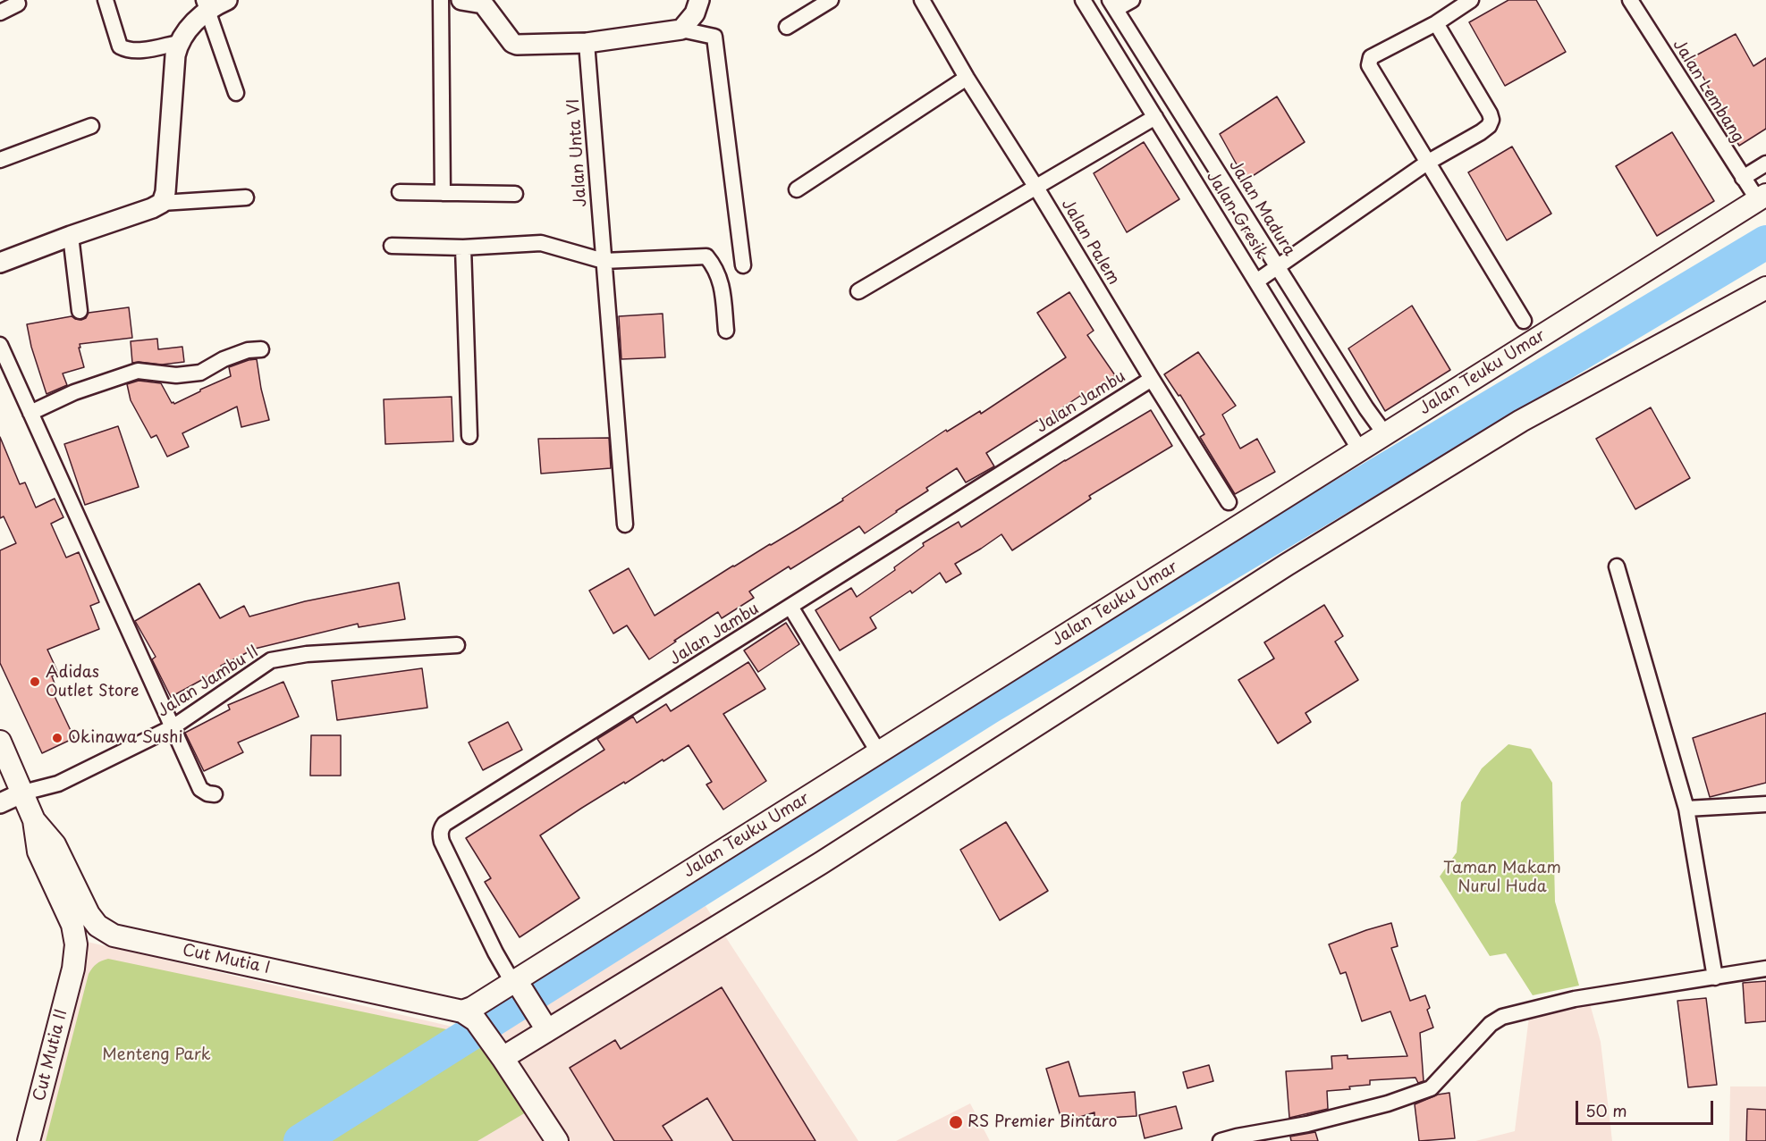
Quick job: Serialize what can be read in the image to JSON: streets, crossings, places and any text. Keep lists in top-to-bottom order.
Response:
{
  "streets": {
    "main road": ["Jalan Teuku Umar", "Cut Mutia I", "Cut Mutia II"],
    "street": [
      "Jalan Lembang",
      "Jalan Unta VI",
      "Jalan Madura",
      "Jalan Gresik",
      "Jalan Palem",
      "Jalan Jambu",
      "Jalan Jambu II"
    ]
  },
  "crossings": [
    ["Jalan Lembang", "Jalan Teuku Umar"],
    ["Jalan Madura", "Jalan Teuku Umar"],
    ["Jalan Gresik", "Jalan Teuku Umar"],
    ["Jalan Palem", "Jalan Jambu"],
    ["Jalan Teuku Umar", "Jalan Jambu"],
    ["Jalan Teuku Umar", "Cut Mutia I"],
    ["Cut Mutia I", "Cut Mutia II"]
  ],
  "parks": ["Taman Makam Nurul Huda", "Menteng Park"],
  "places": ["Adidas Outlet Store", "Okinawa Sushi", "RS Premier Bintaro"],
  "scale_bar": "50 m"
}
